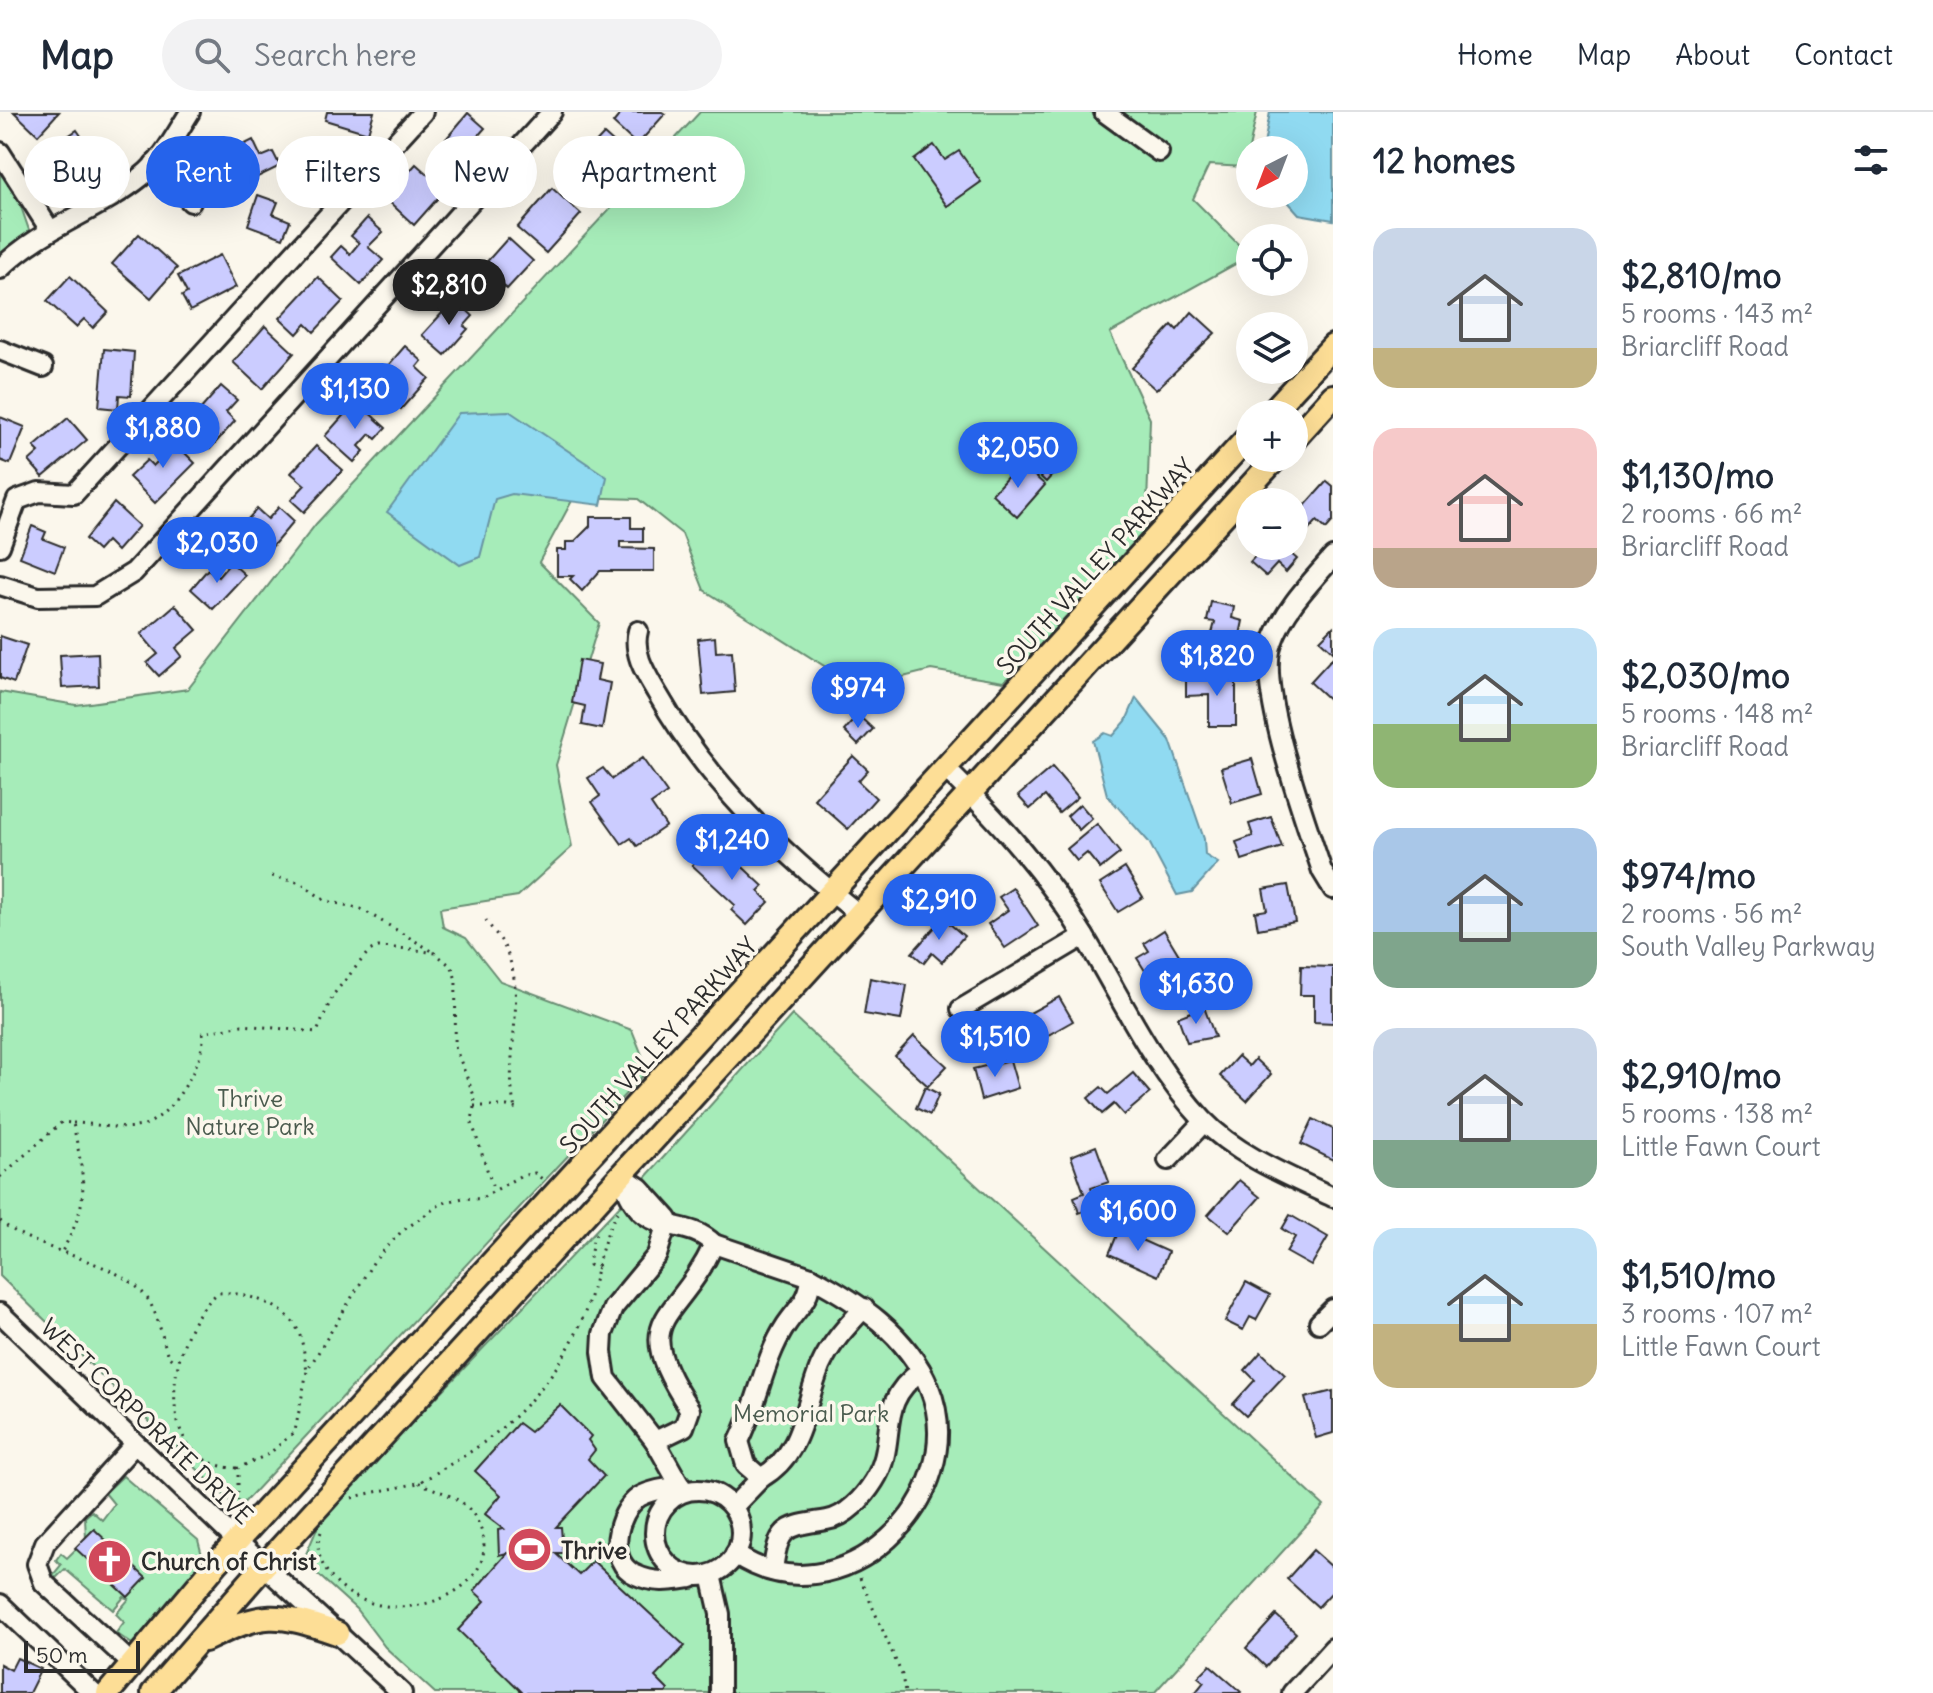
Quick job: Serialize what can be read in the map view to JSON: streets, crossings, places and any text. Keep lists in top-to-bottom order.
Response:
{
  "streets": {
    "main road": ["SOUTH VALLEY PARKWAY"],
    "street": ["WEST CORPORATE DRIVE"]
  },
  "crossings": [
    ["SOUTH VALLEY PARKWAY", "WEST CORPORATE DRIVE"]
  ],
  "parks": ["Thrive Nature Park", "Memorial Park"],
  "places": {
    "sports": ["Thrive"],
    "church": ["Church of Christ"]
  },
  "scale_bar": "50 m",
  "north": "bottom left",
  "page": {
    "header": "Map",
    "search": "Search here",
    "nav": [
      "Home",
      "Map",
      "About",
      "Contact"
    ],
    "heading": "12 homes",
    "map_buttons": ["+", "−"],
    "chip": [
      "Buy",
      "Rent",
      "Filters",
      "New",
      "Apartment"
    ],
    "list": [
      {
        "name": "$2,810/mo",
        "note": "5 rooms · 143 m² · Briarcliff Road"
      },
      {
        "name": "$1,130/mo",
        "note": "2 rooms · 66 m² · Briarcliff Road"
      },
      {
        "name": "$2,030/mo",
        "note": "5 rooms · 148 m² · Briarcliff Road"
      },
      {
        "name": "$974/mo",
        "note": "2 rooms · 56 m² · South Valley Parkway"
      },
      {
        "name": "$2,910/mo",
        "note": "5 rooms · 138 m² · Little Fawn Court"
      },
      {
        "name": "$1,510/mo",
        "note": "3 rooms · 107 m² · Little Fawn Court"
      }
    ],
    "price": [
      "$2,810",
      "$1,130",
      "$1,880",
      "$2,050",
      "$2,030",
      "$1,820",
      "$974",
      "$1,240",
      "$2,910",
      "$1,630",
      "$1,510",
      "$1,600"
    ],
    "scale": "50 m"
  }
}
